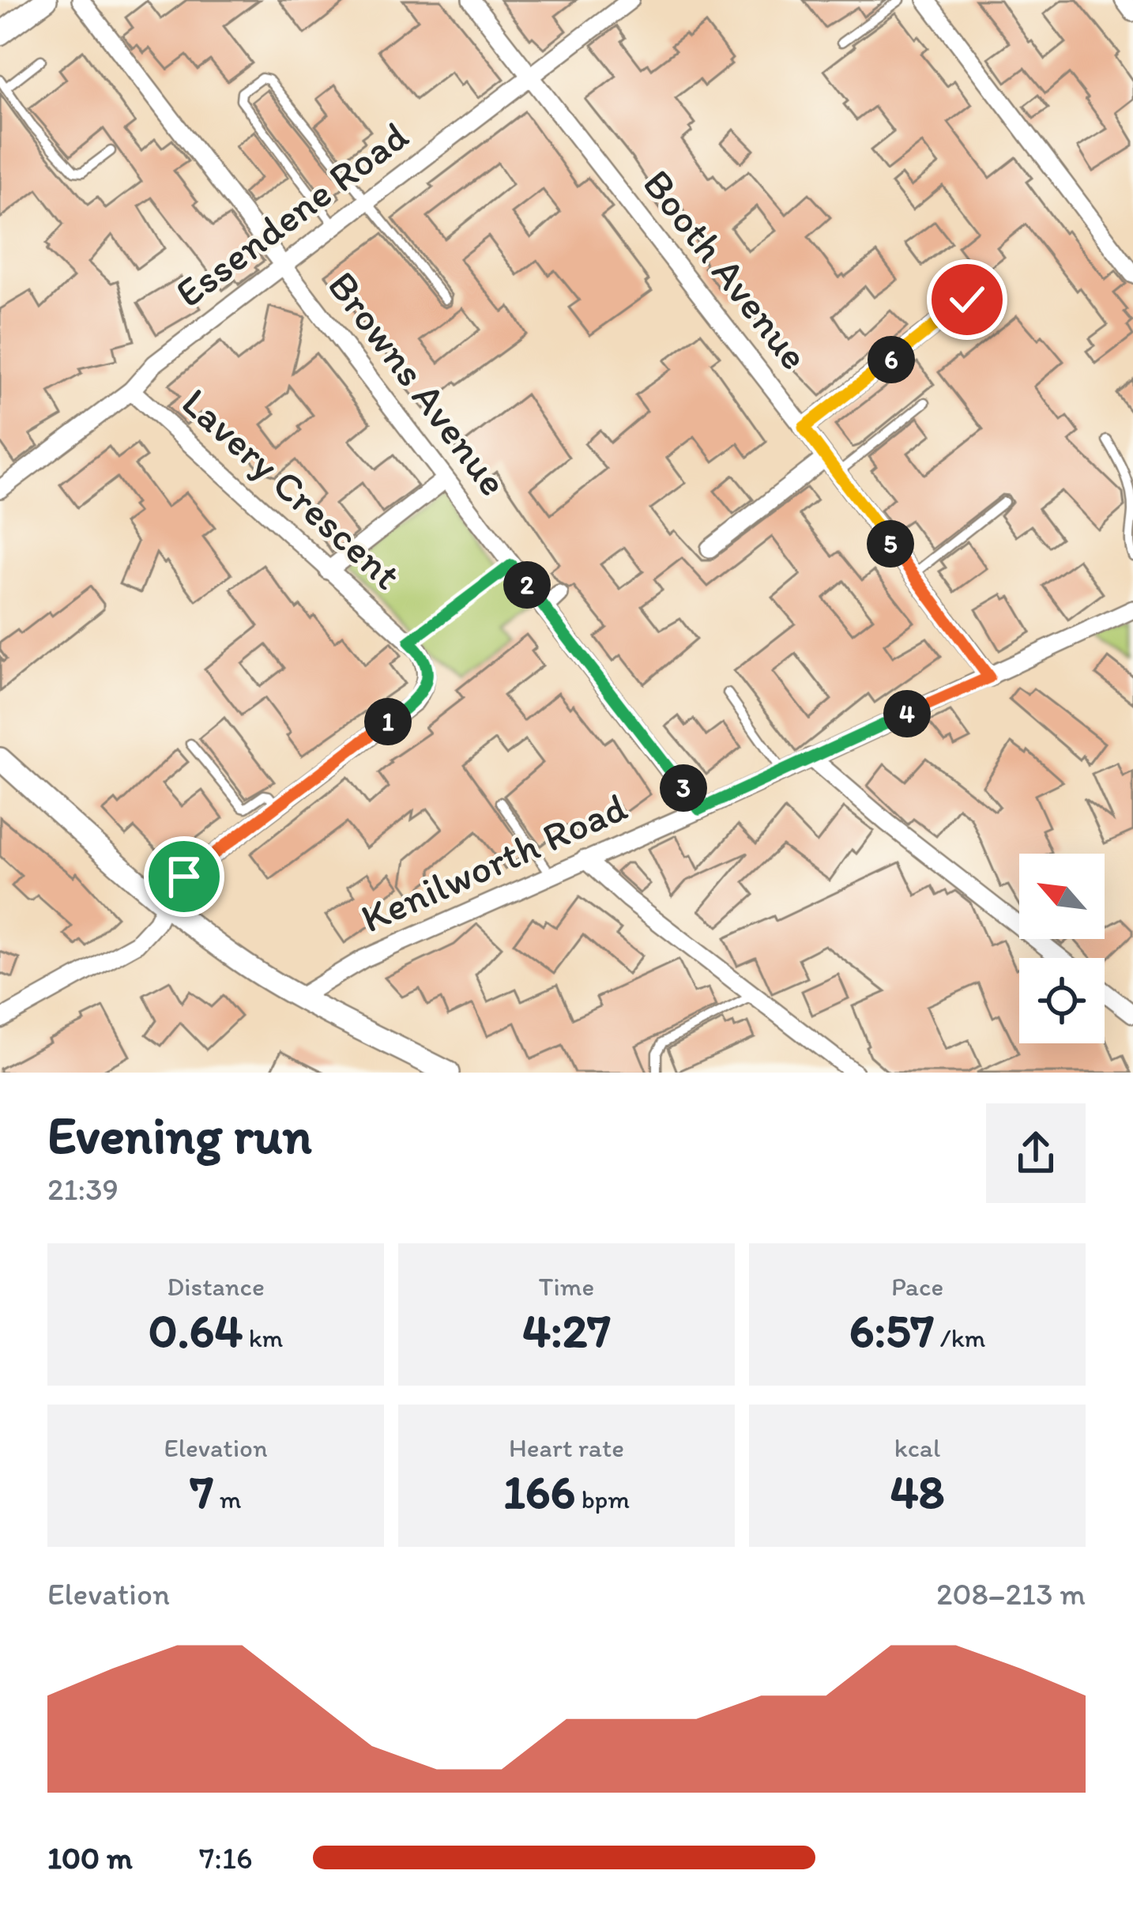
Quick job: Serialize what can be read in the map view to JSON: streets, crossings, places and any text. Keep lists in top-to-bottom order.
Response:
{
  "streets": {
    "street": [
      "Essendene Road",
      "Booth Avenue",
      "Browns Avenue",
      "Lavery Crescent",
      "Kenilworth Road"
    ]
  },
  "crossings": [
    ["Essendene Road", "Booth Avenue"],
    ["Essendene Road", "Browns Avenue"],
    ["Essendene Road", "Lavery Crescent"],
    ["Booth Avenue", "Kenilworth Road"],
    ["Browns Avenue", "Kenilworth Road"]
  ],
  "north": "top left",
  "page": {
    "pins": [
      "6",
      "5",
      "2",
      "4",
      "1",
      "3"
    ],
    "heading": ["Evening run", "21:39"],
    "stats": [
      ["Distance", "0.64 km"],
      ["Time", "4:27"],
      ["Pace", "6:57 /km"],
      ["Elevation", "7 m"],
      ["Heart rate", "166 bpm"],
      ["kcal", "48"]
    ],
    "chart": ["Elevation", "208–213 m"],
    "list": [
      {
        "name": "100 m",
        "note": "7:16"
      }
    ]
  }
}
